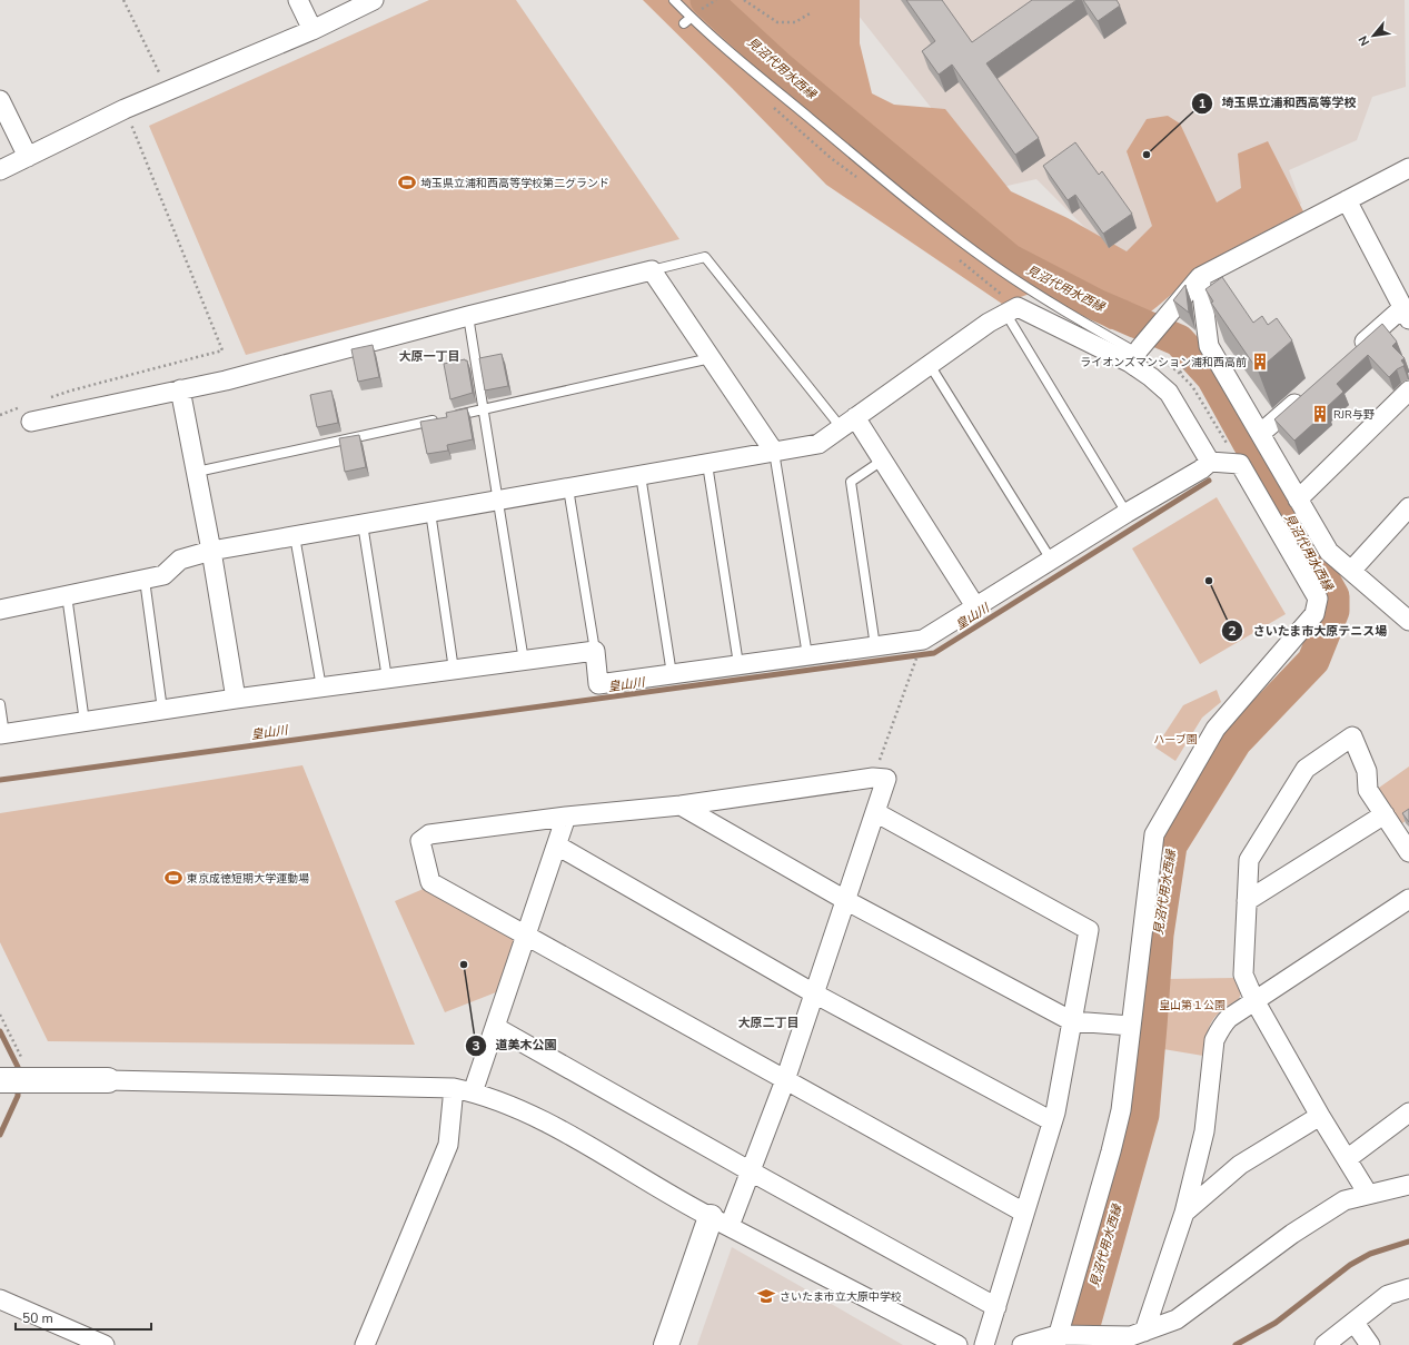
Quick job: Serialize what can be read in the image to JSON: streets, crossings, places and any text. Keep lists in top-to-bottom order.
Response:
{
  "districts": ["大原一丁目", "大原二丁目"],
  "water": ["見沼代用水西縁", "皇山川"],
  "parks": ["ハーブ園", "皇山第１公園"],
  "places": {
    "other": ["埼玉県立浦和西高等学校", "さいたま市大原テニス場", "道美木公園"],
    "sports": ["埼玉県立浦和西高等学校第二グランド", "東京成徳短期大学運動場"],
    "building": ["ライオンズマンション浦和西高前", "RJR与野"],
    "school or university": ["さいたま市立大原中学校"]
  },
  "scale_bar": "50 m",
  "north": "bottom left"
}
